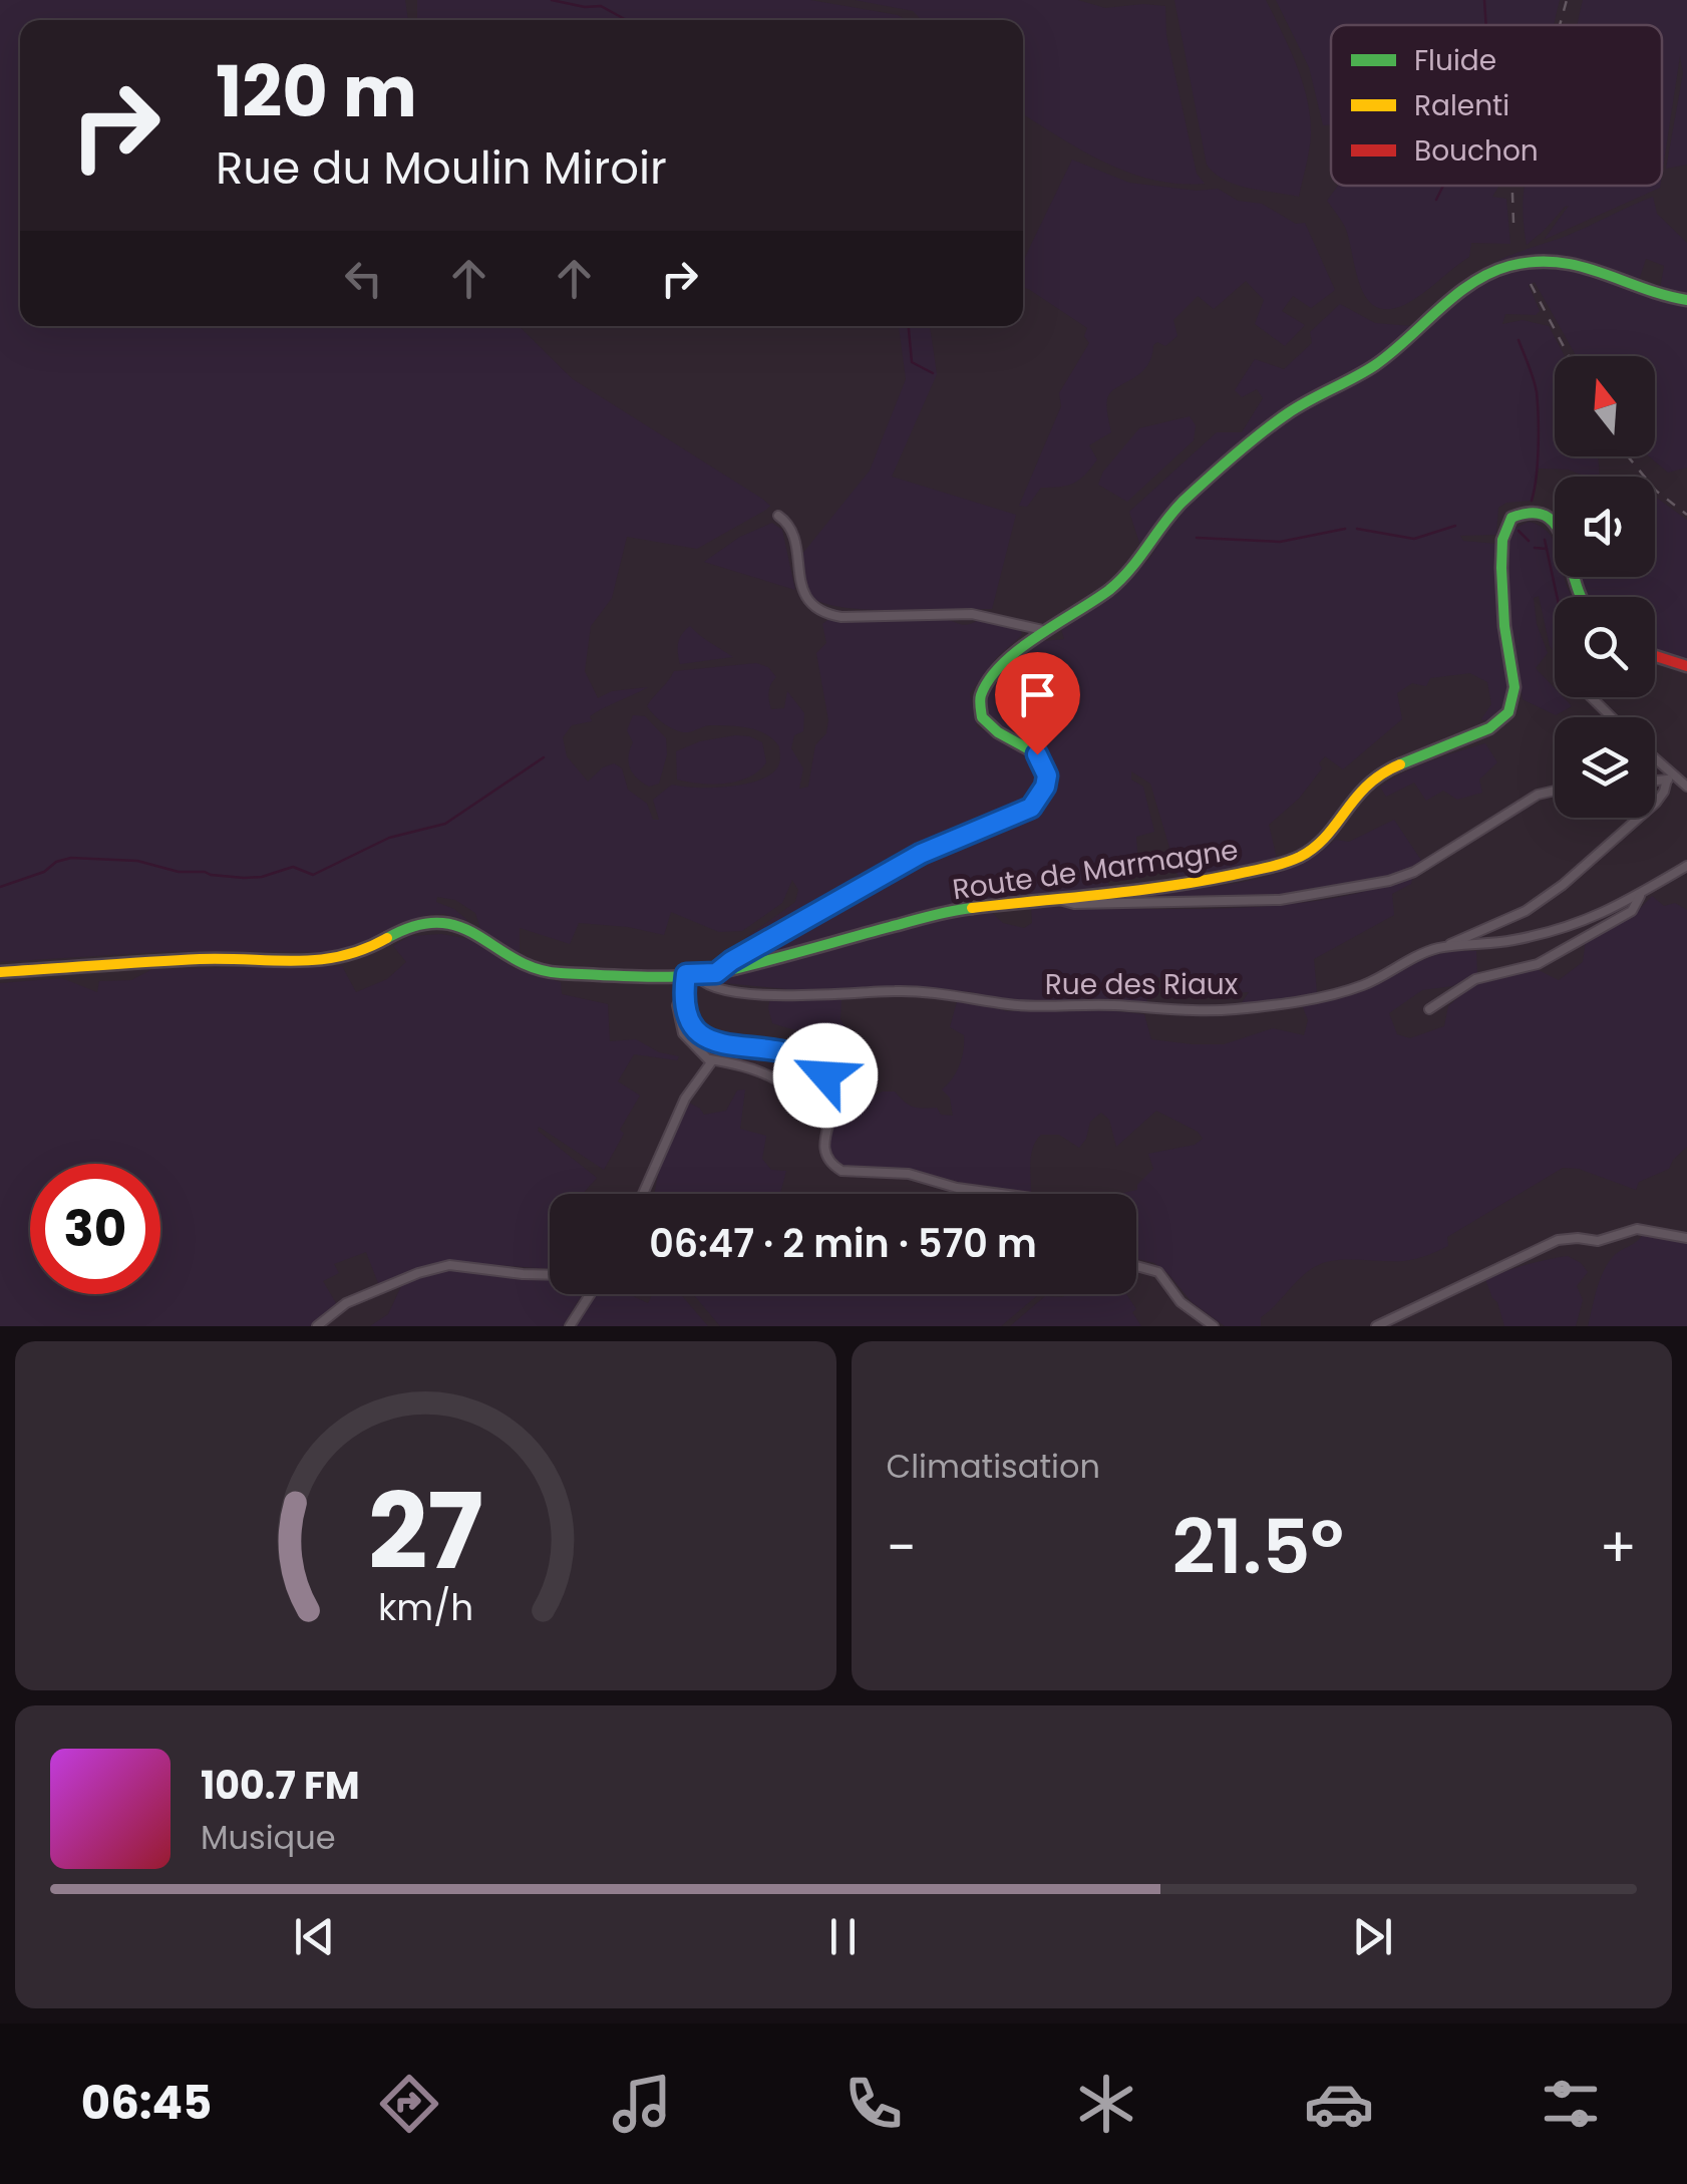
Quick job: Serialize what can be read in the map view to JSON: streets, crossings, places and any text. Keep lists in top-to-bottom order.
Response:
{
  "streets": {
    "street": ["Route de Marmagne", "Rue des Riaux"]
  },
  "crossings": [
    ["Route de Marmagne", "Rue des Riaux"]
  ],
  "legend": ["Fluide", "Ralenti", "Bouchon"],
  "north": "top",
  "page": {
    "turn": ["120 m", "Rue du Moulin Miroir"],
    "limit": "30",
    "trip": "06:47 · 2 min · 570 m",
    "tile": "Climatisation",
    "heat": ["−", "21.5°", "+"],
    "song": ["100.7 FM", "Musique"],
    "tabs": "06:45",
    "gauge": ["27", "km/h"]
  }
}
